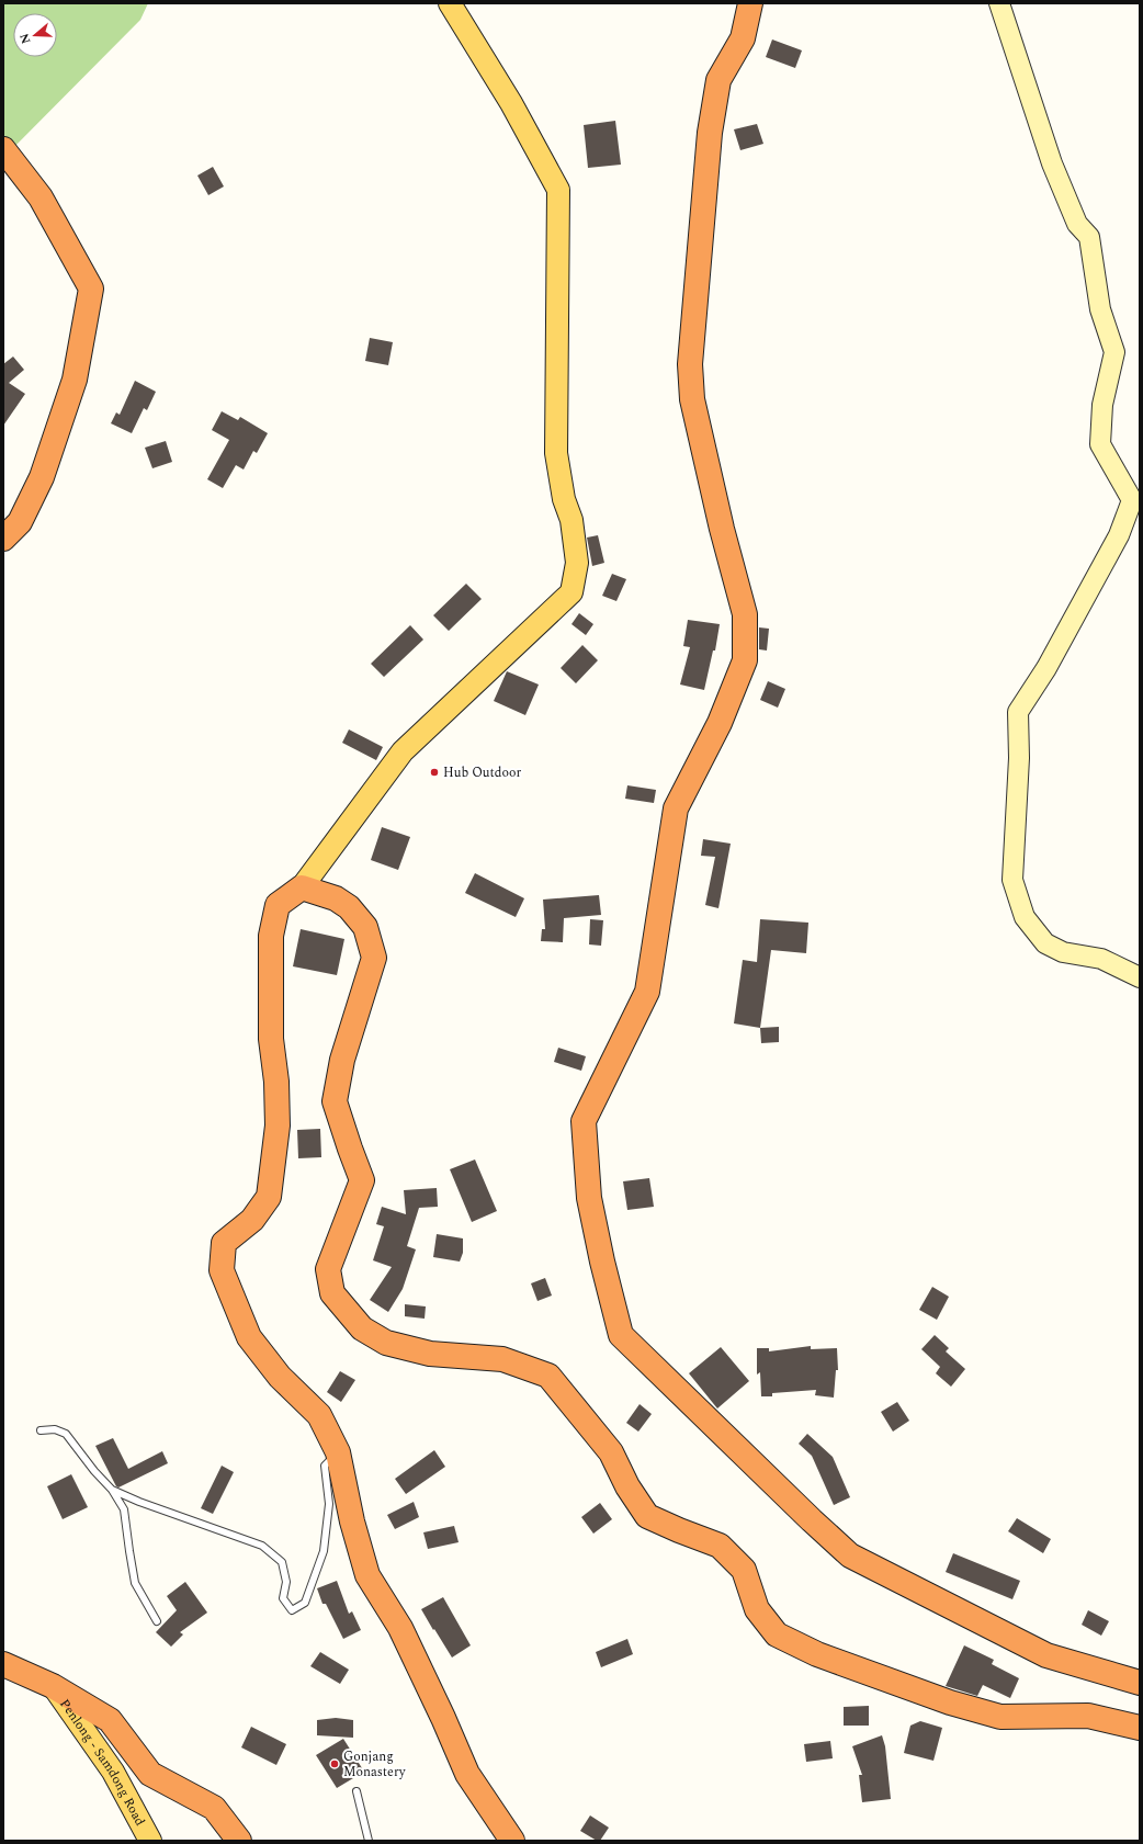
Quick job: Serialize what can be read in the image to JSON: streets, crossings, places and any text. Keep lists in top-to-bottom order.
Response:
{
  "streets": {
    "main road": ["Penlong - Samdong Road"]
  },
  "places": ["Hub Outdoor", "Gonjang Monastery"],
  "north": "left"
}
